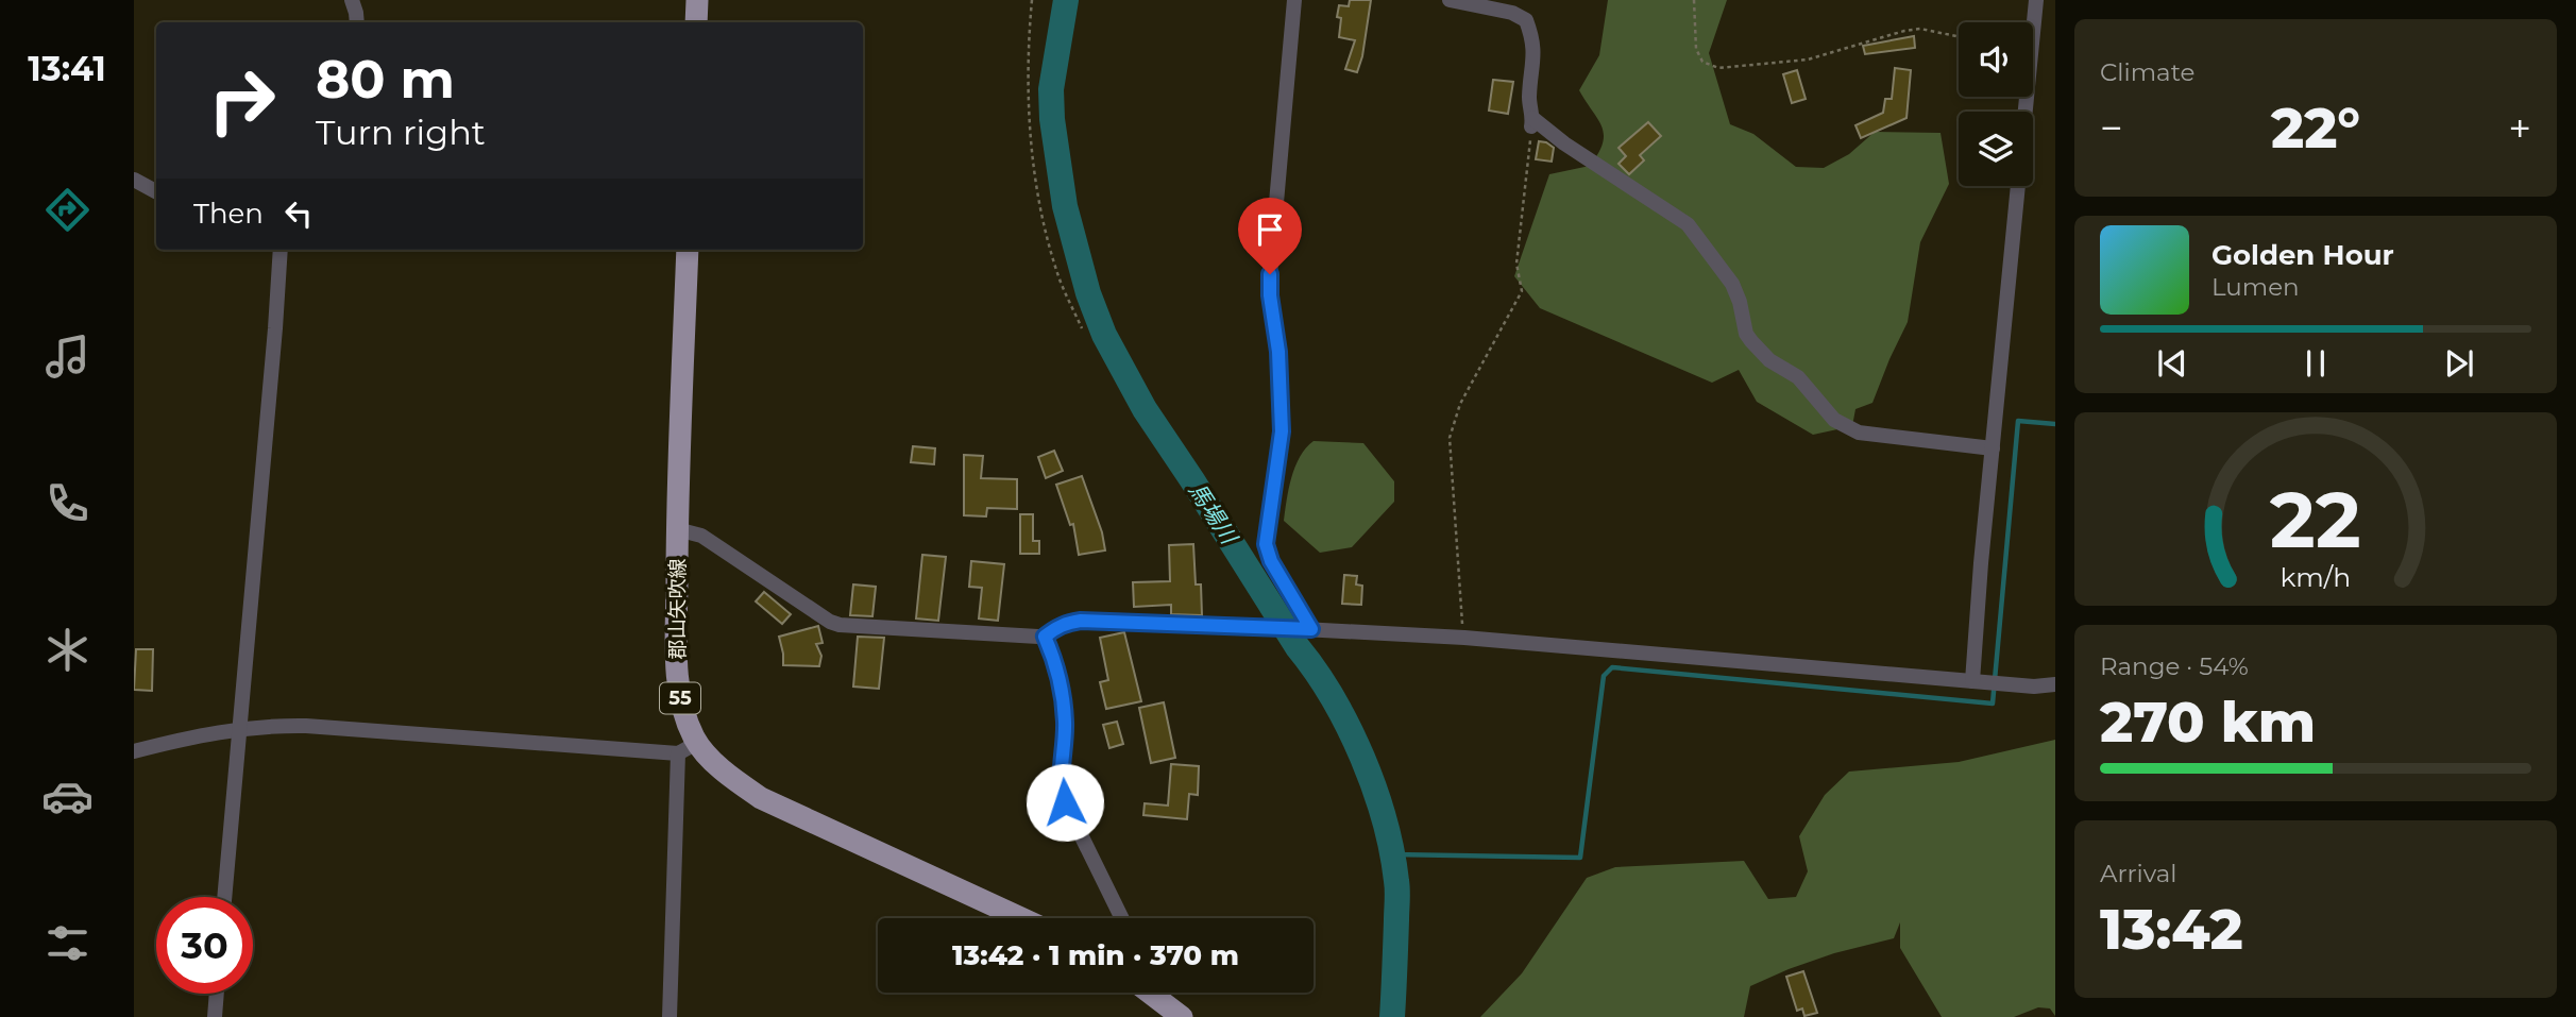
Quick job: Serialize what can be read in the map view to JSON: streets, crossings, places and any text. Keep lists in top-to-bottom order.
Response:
{
  "streets": {
    "main road": ["郡山矢吹線", "55"]
  },
  "water": ["馬場川"],
  "page": {
    "tabs": "13:41",
    "tile": [
      "Climate",
      ["Range · 54%", "270 km"],
      ["Arrival", "13:42"]
    ],
    "turn": ["80 m", "Turn right"],
    "heat": ["−", "22°", "+"],
    "then": "Then",
    "song": ["Golden Hour", "Lumen"],
    "limit": "30",
    "trip": "13:42 · 1 min · 370 m",
    "gauge": ["22", "km/h"]
  }
}
